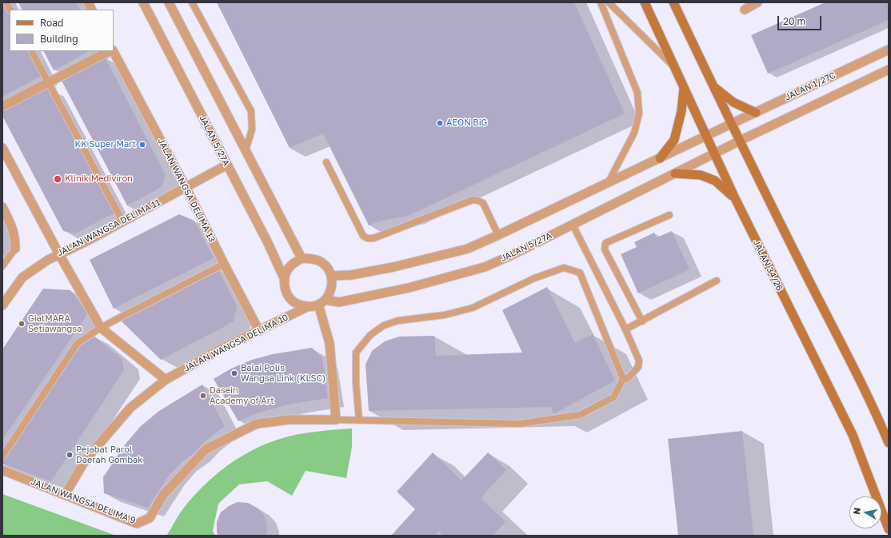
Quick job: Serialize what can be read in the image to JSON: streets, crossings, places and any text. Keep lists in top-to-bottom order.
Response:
{
  "streets": {
    "main road": ["JALAN 34/26"],
    "street": [
      "JALAN 1/27C",
      "JALAN 5/27A",
      "JALAN WANGSA DELIMA 13",
      "JALAN WANGSA DELIMA 11",
      "JALAN WANGSA DELIMA 10",
      "JALAN WANGSA DELIMA 9"
    ]
  },
  "crossings": [
    ["JALAN 1/27C", "JALAN 34/26"],
    ["JALAN 5/27A", "JALAN WANGSA DELIMA 11"],
    ["JALAN 5/27A", "JALAN 34/26"],
    ["JALAN 5/27A", "JALAN WANGSA DELIMA 10"],
    ["JALAN WANGSA DELIMA 13", "JALAN WANGSA DELIMA 11"],
    ["JALAN WANGSA DELIMA 13", "JALAN WANGSA DELIMA 10"],
    ["JALAN WANGSA DELIMA 10", "JALAN WANGSA DELIMA 9"]
  ],
  "places": [
    "AEON BiG",
    "KK Super Mart",
    "Klinik Mediviron",
    "GiatMARA Setiawangsa",
    "Balai Polis Wangsa Link (KLSC)",
    "Dasein Academy of Art",
    "Pejabat Parol Daerah Gombak"
  ],
  "legend": ["Road", "Building"],
  "scale_bar": "20 m",
  "north": "left"
}
